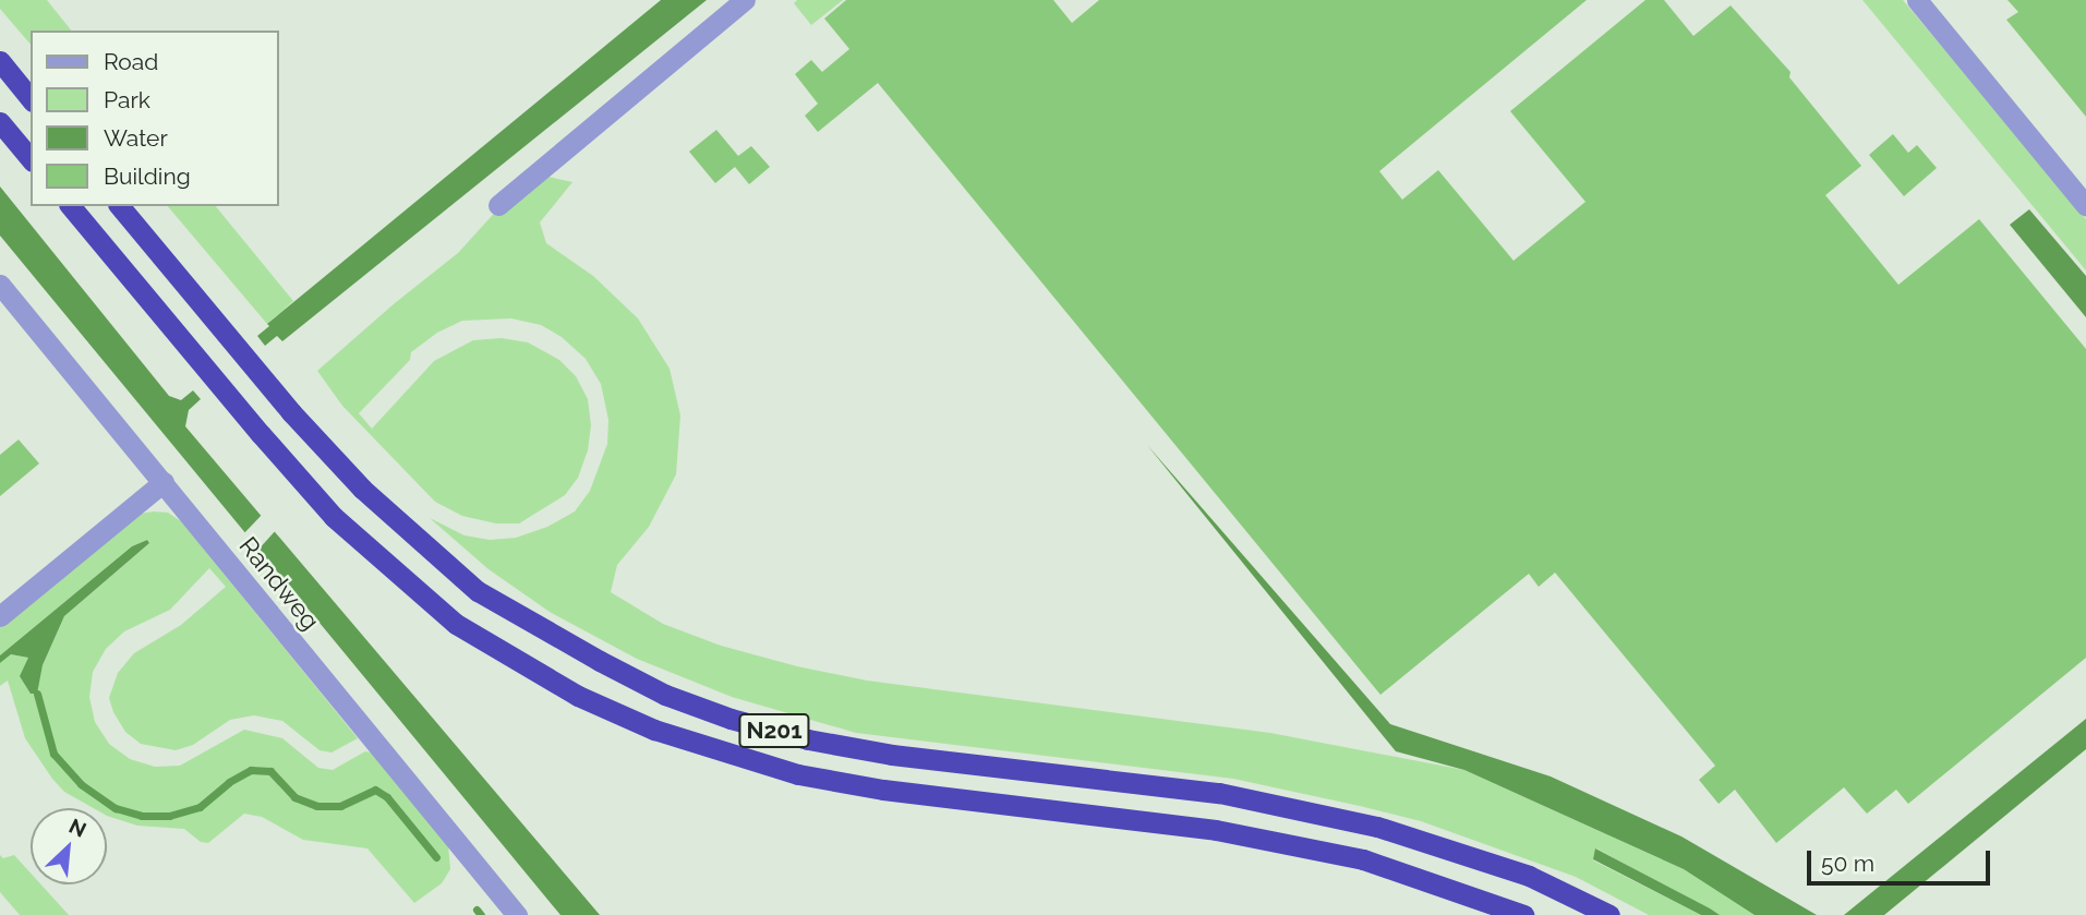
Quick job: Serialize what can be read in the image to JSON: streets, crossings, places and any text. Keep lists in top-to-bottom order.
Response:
{
  "streets": {
    "highway": ["N201"],
    "street": ["Randweg"]
  },
  "legend": [
    "Road",
    "Park",
    "Water",
    "Building"
  ],
  "scale_bar": "50 m",
  "north": "top right"
}
